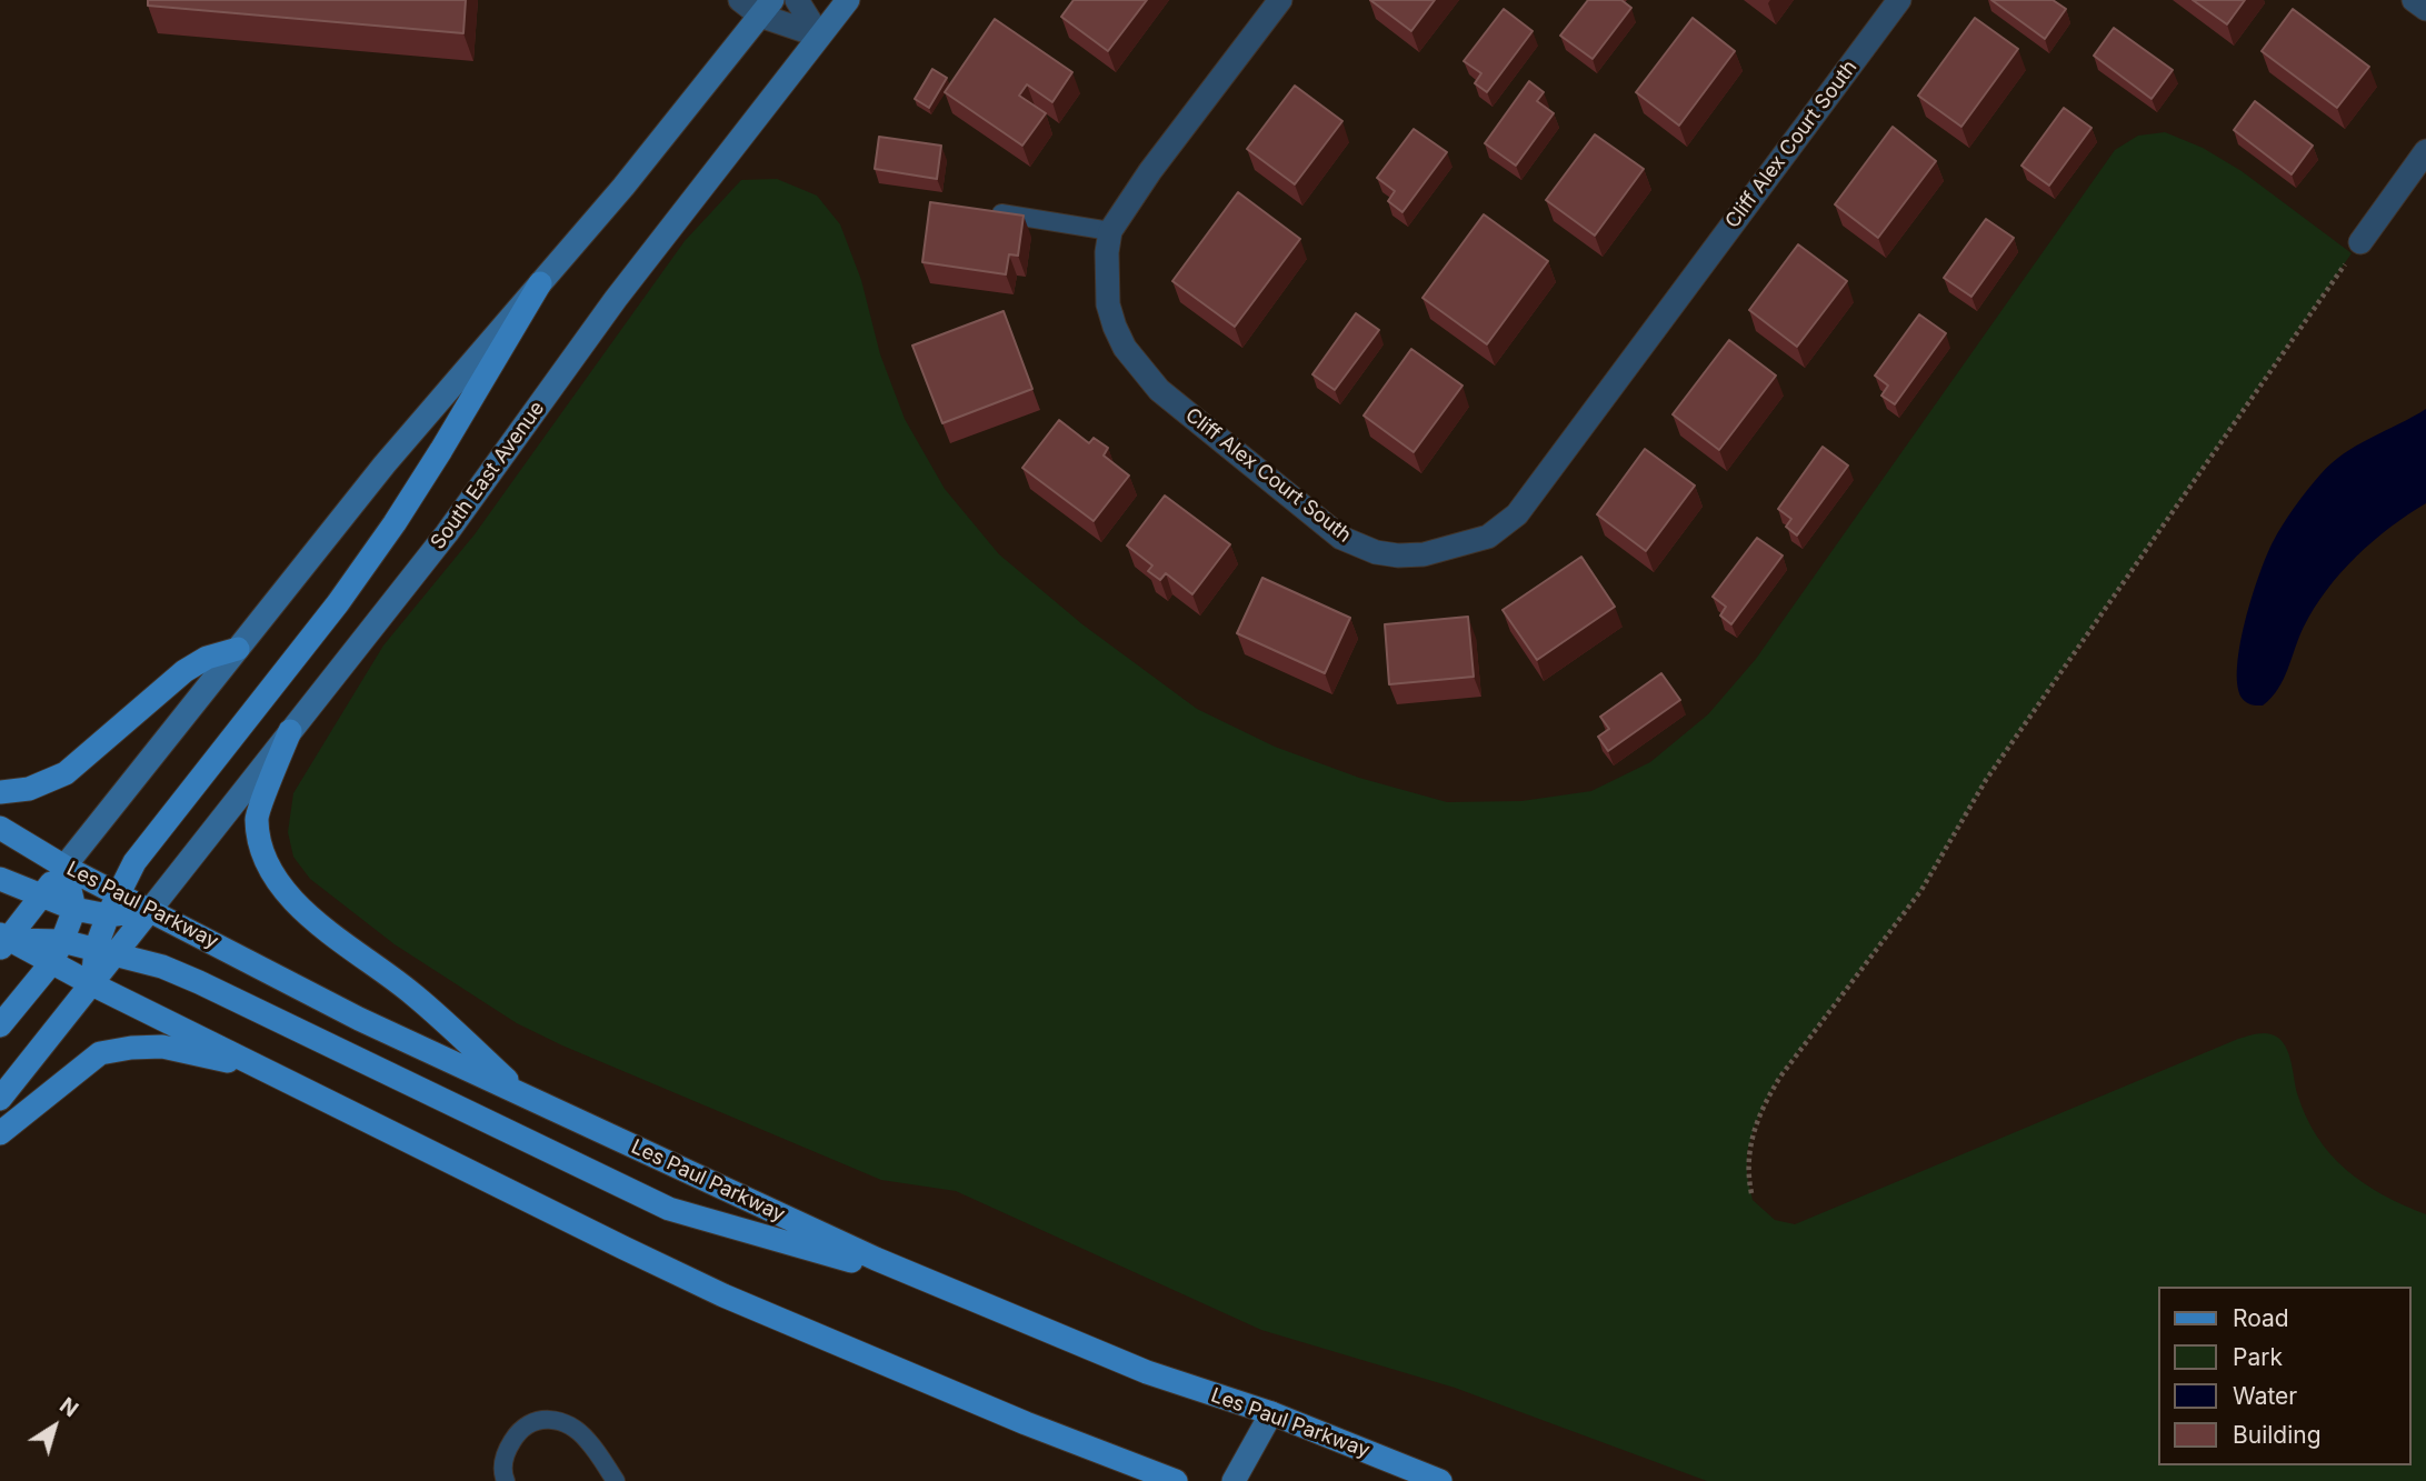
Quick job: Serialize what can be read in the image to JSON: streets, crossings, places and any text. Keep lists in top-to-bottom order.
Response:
{
  "streets": {
    "main road": ["South East Avenue", "Les Paul Parkway"],
    "street": ["Cliff Alex Court South"]
  },
  "crossings": [
    ["South East Avenue", "Les Paul Parkway"]
  ],
  "legend": [
    "Road",
    "Park",
    "Water",
    "Building"
  ],
  "north": "top right"
}
